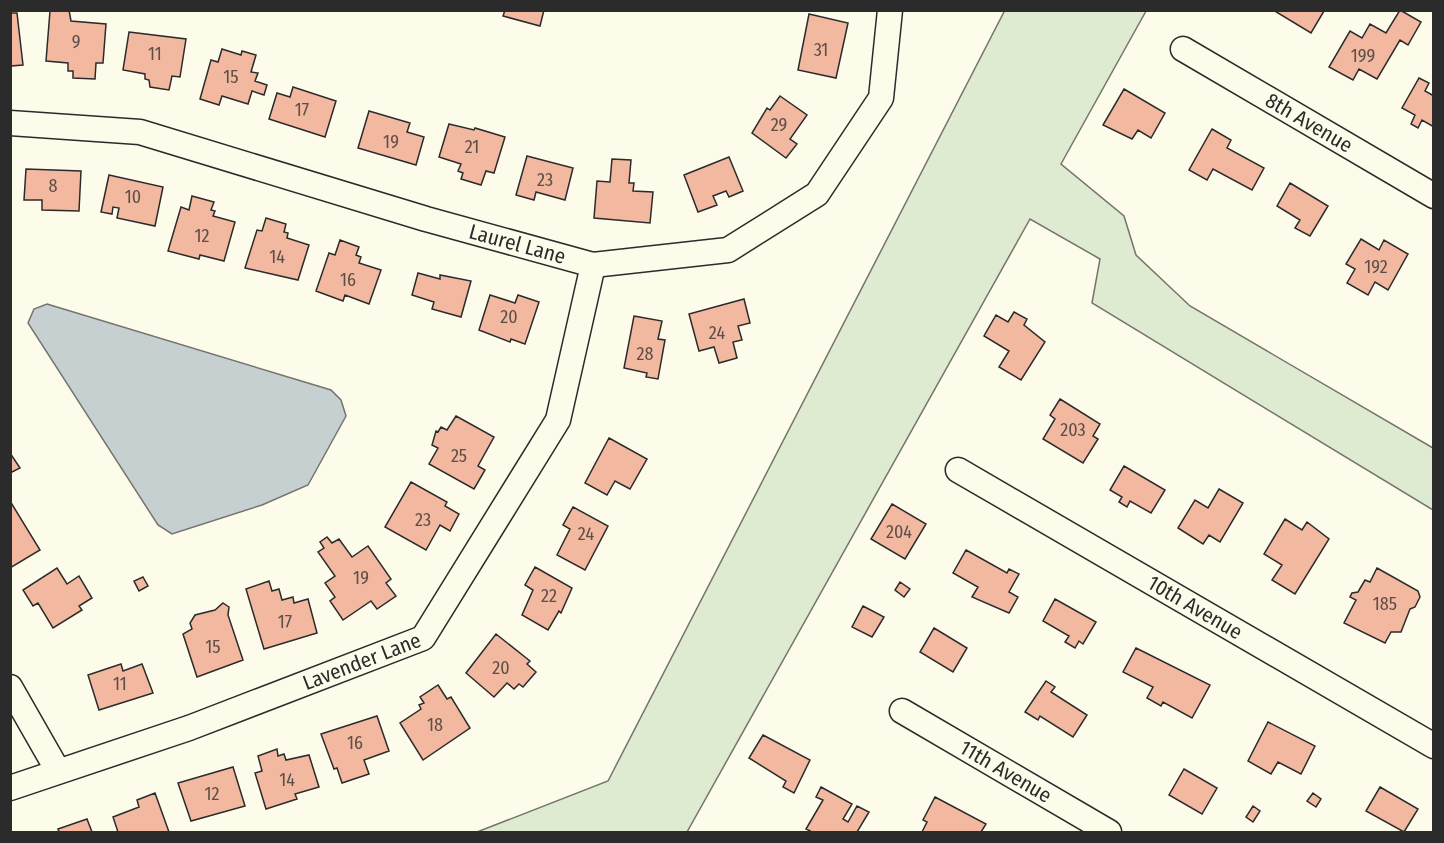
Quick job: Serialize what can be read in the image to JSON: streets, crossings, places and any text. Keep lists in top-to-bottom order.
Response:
{
  "streets": {
    "street": [
      "8th Avenue",
      "Laurel Lane",
      "10th Avenue",
      "Lavender Lane",
      "11th Avenue"
    ]
  },
  "crossings": [
    ["Laurel Lane", "Lavender Lane"]
  ],
  "house_numbers": [
    "9",
    "31",
    "11",
    "199",
    "15",
    "17",
    "29",
    "19",
    "21",
    "23",
    "8",
    "10",
    "12",
    "14",
    "192",
    "16",
    "20",
    "24",
    "28",
    "203",
    "25",
    "23",
    "204",
    "24",
    "19",
    "22",
    "185",
    "17",
    "15",
    "20",
    "11",
    "18",
    "16",
    "14",
    "12"
  ]
}
